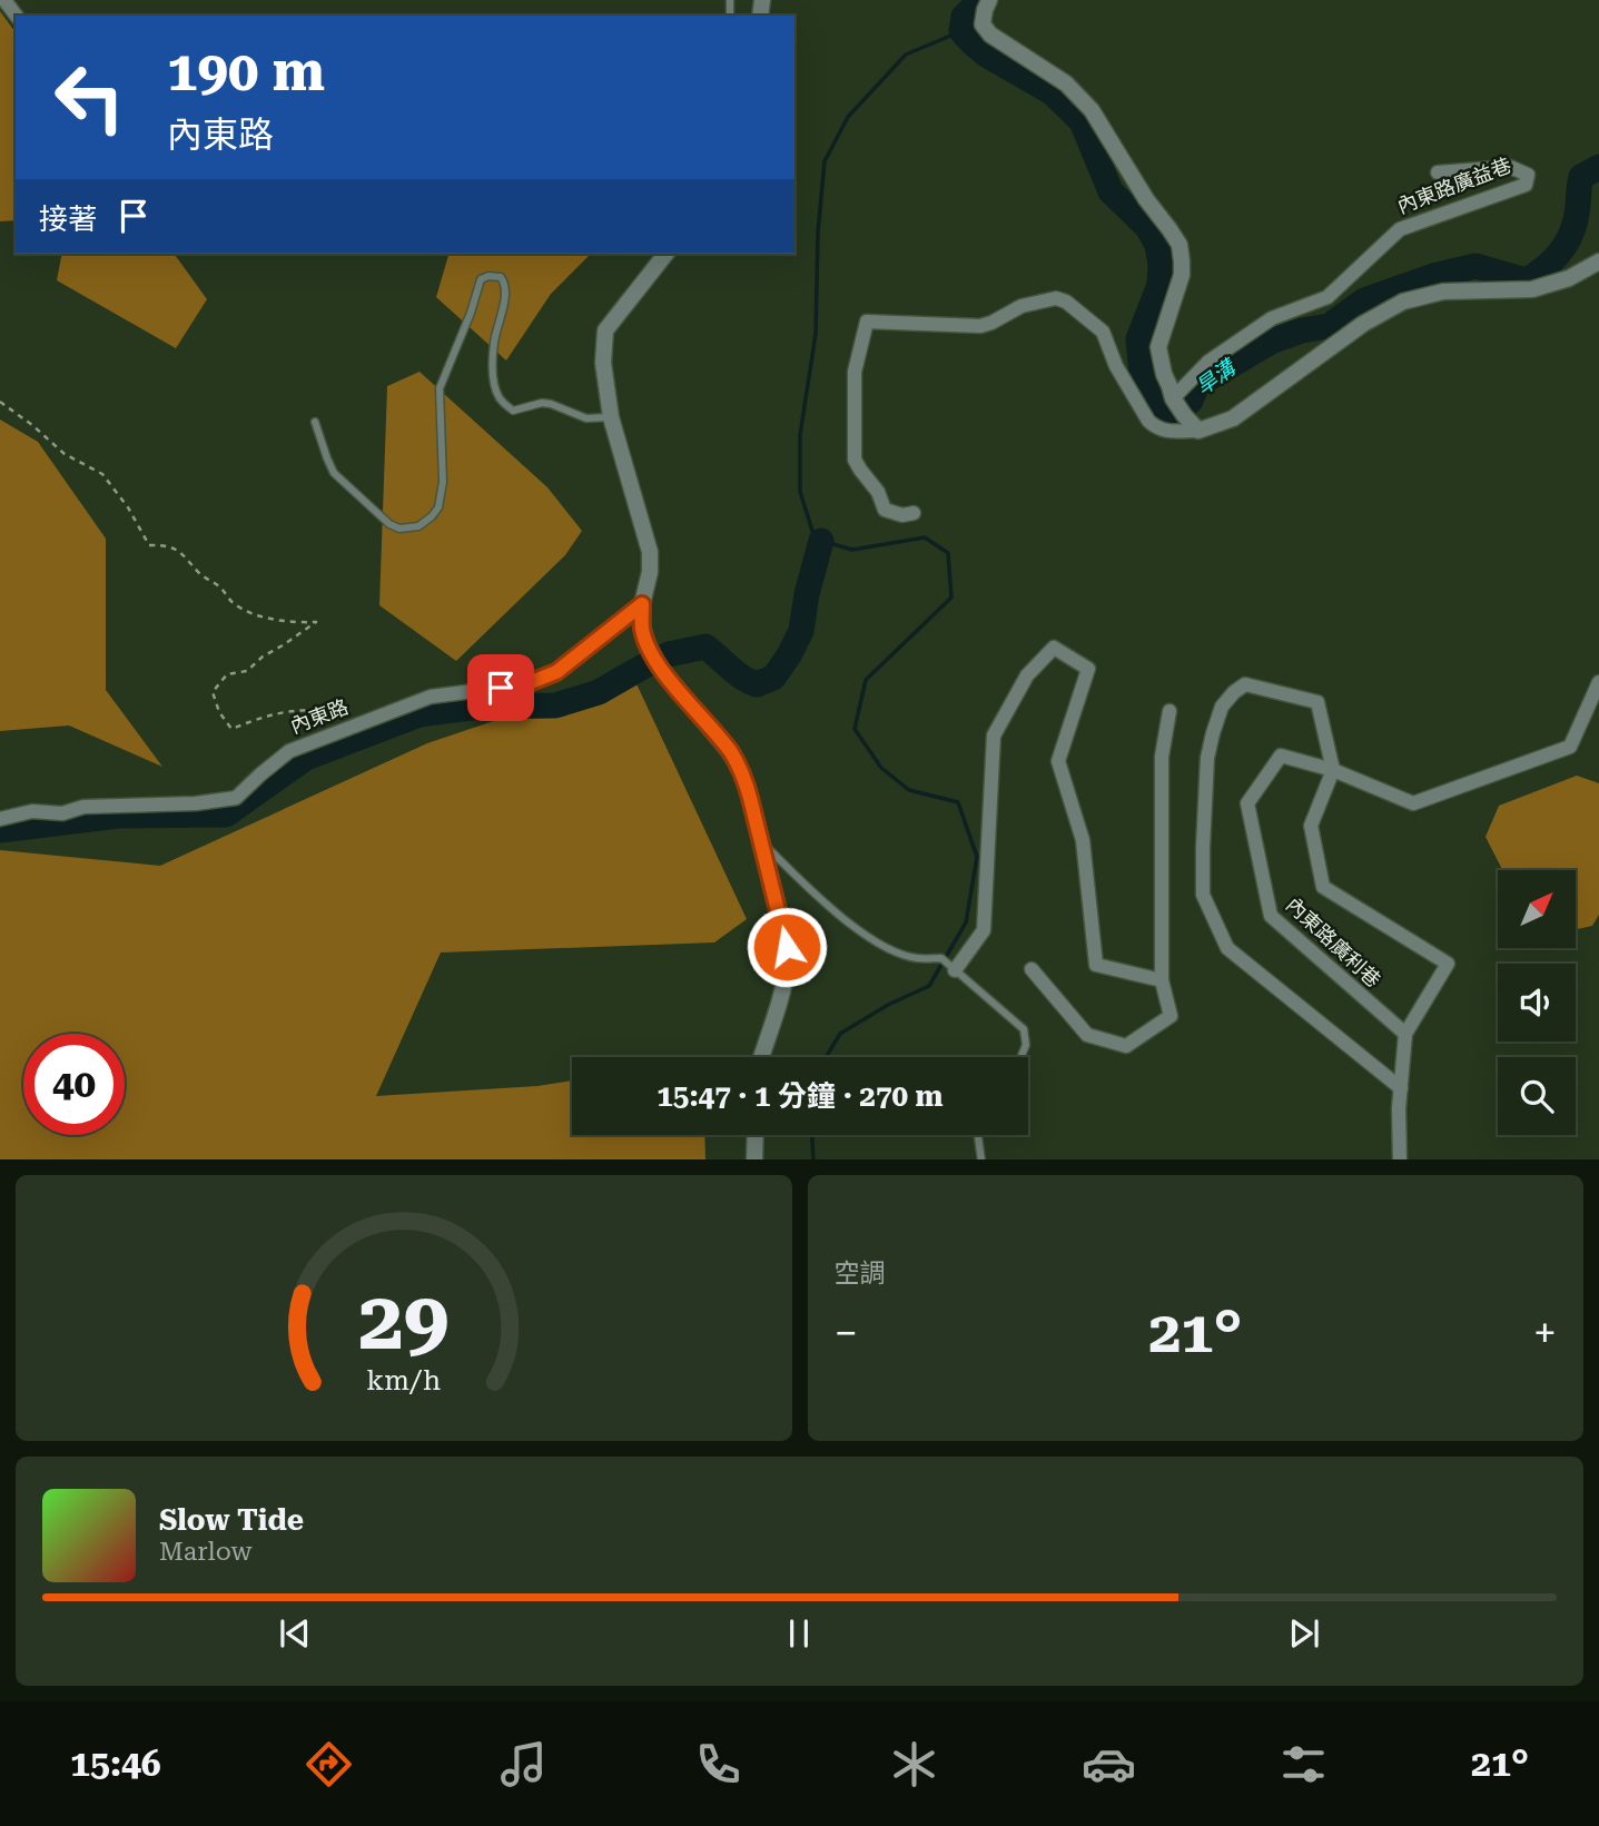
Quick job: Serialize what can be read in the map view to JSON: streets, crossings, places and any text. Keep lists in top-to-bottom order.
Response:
{
  "streets": {
    "street": ["內東路廣益巷", "內東路", "內東路廣利巷"]
  },
  "water": ["旱溝"],
  "north": "top right",
  "page": {
    "turn": ["190 m", "內東路"],
    "then": "接著",
    "limit": "40",
    "trip": "15:47 · 1 分鐘 · 270 m",
    "tile": "空調",
    "heat": ["−", "21°", "+"],
    "song": ["Slow Tide", "Marlow"],
    "tabs": ["15:46", "21°"],
    "gauge": ["29", "km/h"]
  }
}
